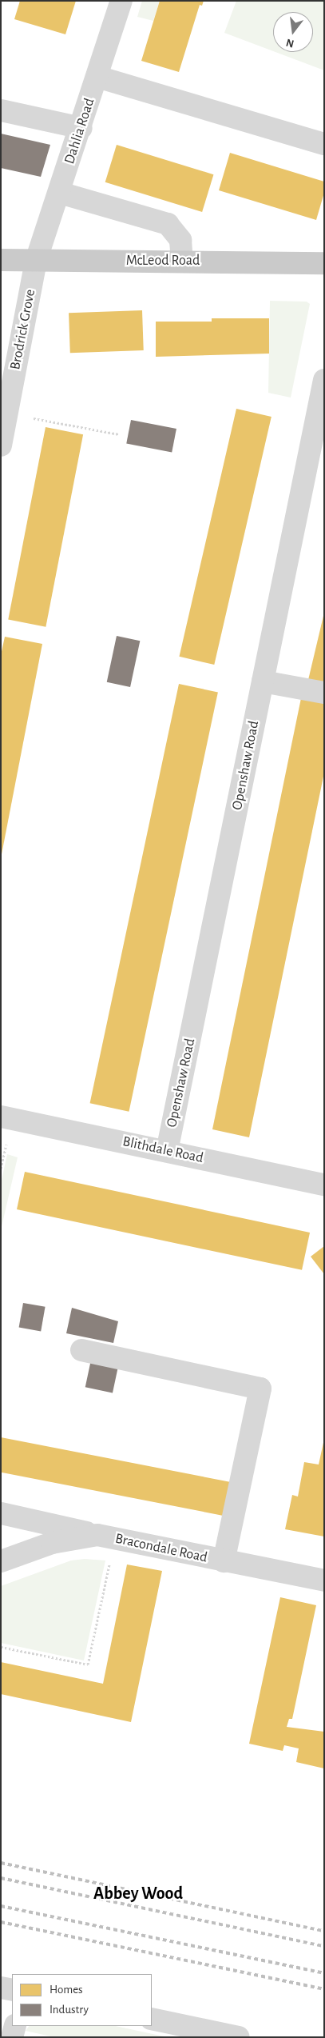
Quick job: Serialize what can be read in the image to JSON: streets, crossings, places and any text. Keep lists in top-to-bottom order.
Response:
{
  "streets": {
    "main road": ["McLeod Road"],
    "street": [
      "Dahlia Road",
      "Brodrick Grove",
      "Openshaw Road",
      "Blithdale Road",
      "Bracondale Road"
    ]
  },
  "crossings": [
    ["Dahlia Road", "McLeod Road"],
    ["Dahlia Road", "Brodrick Grove"],
    ["McLeod Road", "Brodrick Grove"],
    ["Openshaw Road", "Blithdale Road"]
  ],
  "districts": ["Abbey Wood"],
  "legend": ["Homes", "Industry"],
  "north": "bottom"
}
